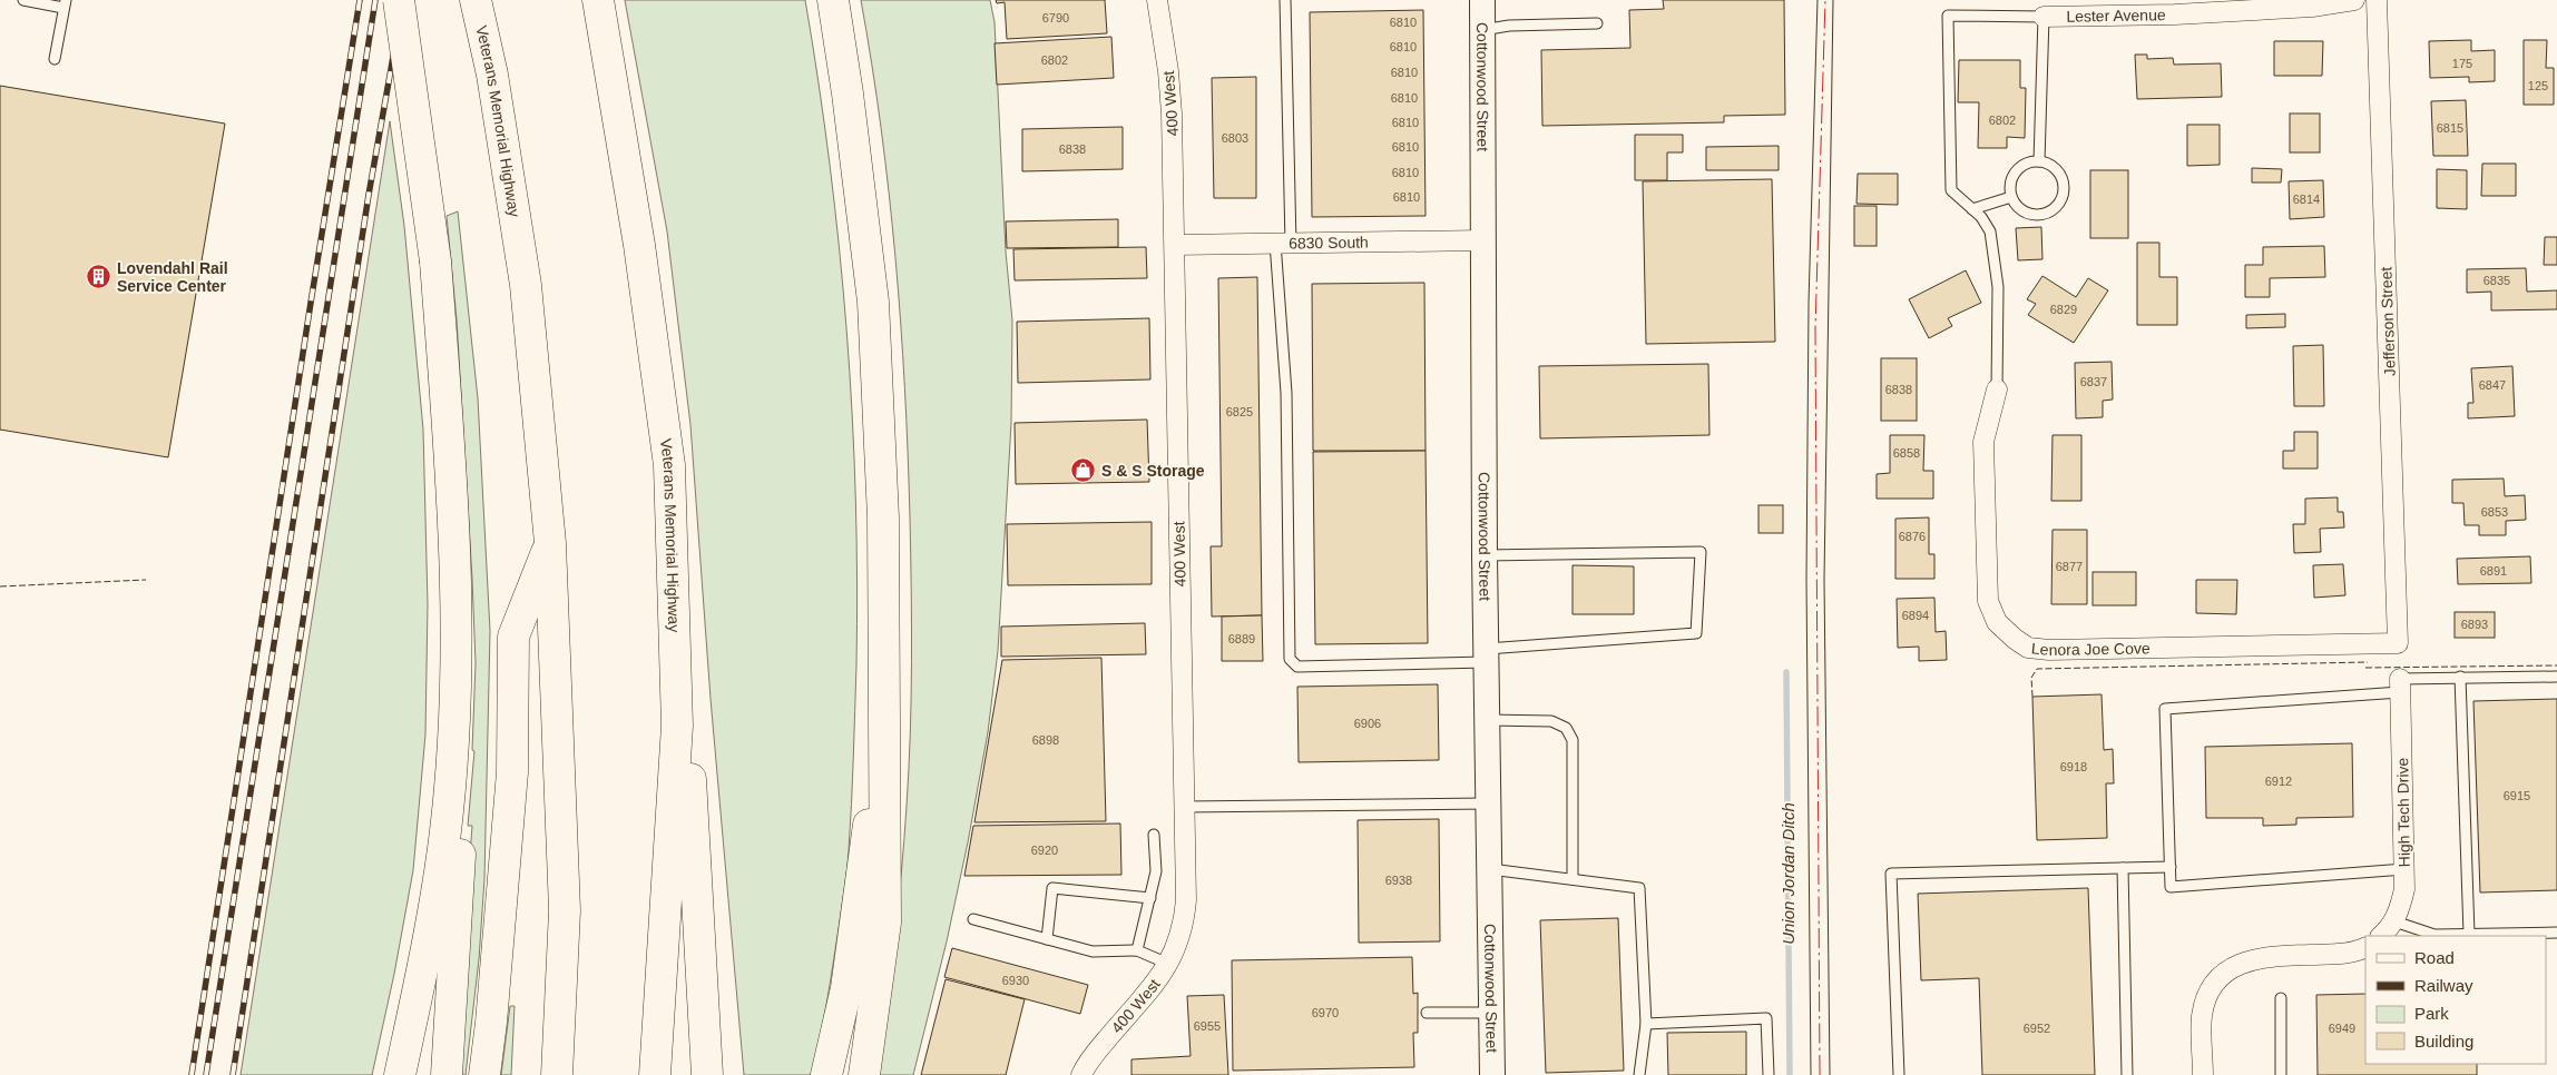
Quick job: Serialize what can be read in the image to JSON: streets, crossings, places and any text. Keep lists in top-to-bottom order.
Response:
{
  "streets": {
    "highway": ["Veterans Memorial Highway"],
    "street": [
      "Lester Avenue",
      "Cottonwood Street",
      "400 West",
      "6830 South",
      "Jefferson Street",
      "Lenora Joe Cove",
      "High Tech Drive"
    ]
  },
  "crossings": [
    ["Cottonwood Street", "6830 South"],
    ["400 West", "6830 South"],
    ["Jefferson Street", "Lenora Joe Cove"]
  ],
  "water": ["Union Jordan Ditch"],
  "places": {
    "building": ["Lovendahl Rail Service Center"],
    "shop": ["S & S Storage"]
  },
  "house_numbers": [
    "6790",
    "6810",
    "6810",
    "6802",
    "175",
    "6810",
    "125",
    "6810",
    "6802",
    "6810",
    "6815",
    "6803",
    "6810",
    "6838",
    "6810",
    "6810",
    "6814",
    "6835",
    "6829",
    "6837",
    "6847",
    "6838",
    "6825",
    "6858",
    "6853",
    "6876",
    "6877",
    "6891",
    "6894",
    "6893",
    "6889",
    "6906",
    "6898",
    "6918",
    "6912",
    "6915",
    "6920",
    "6938",
    "6930",
    "6970",
    "6955",
    "6952",
    "6949"
  ],
  "legend": [
    "Road",
    "Railway",
    "Park",
    "Building"
  ]
}
